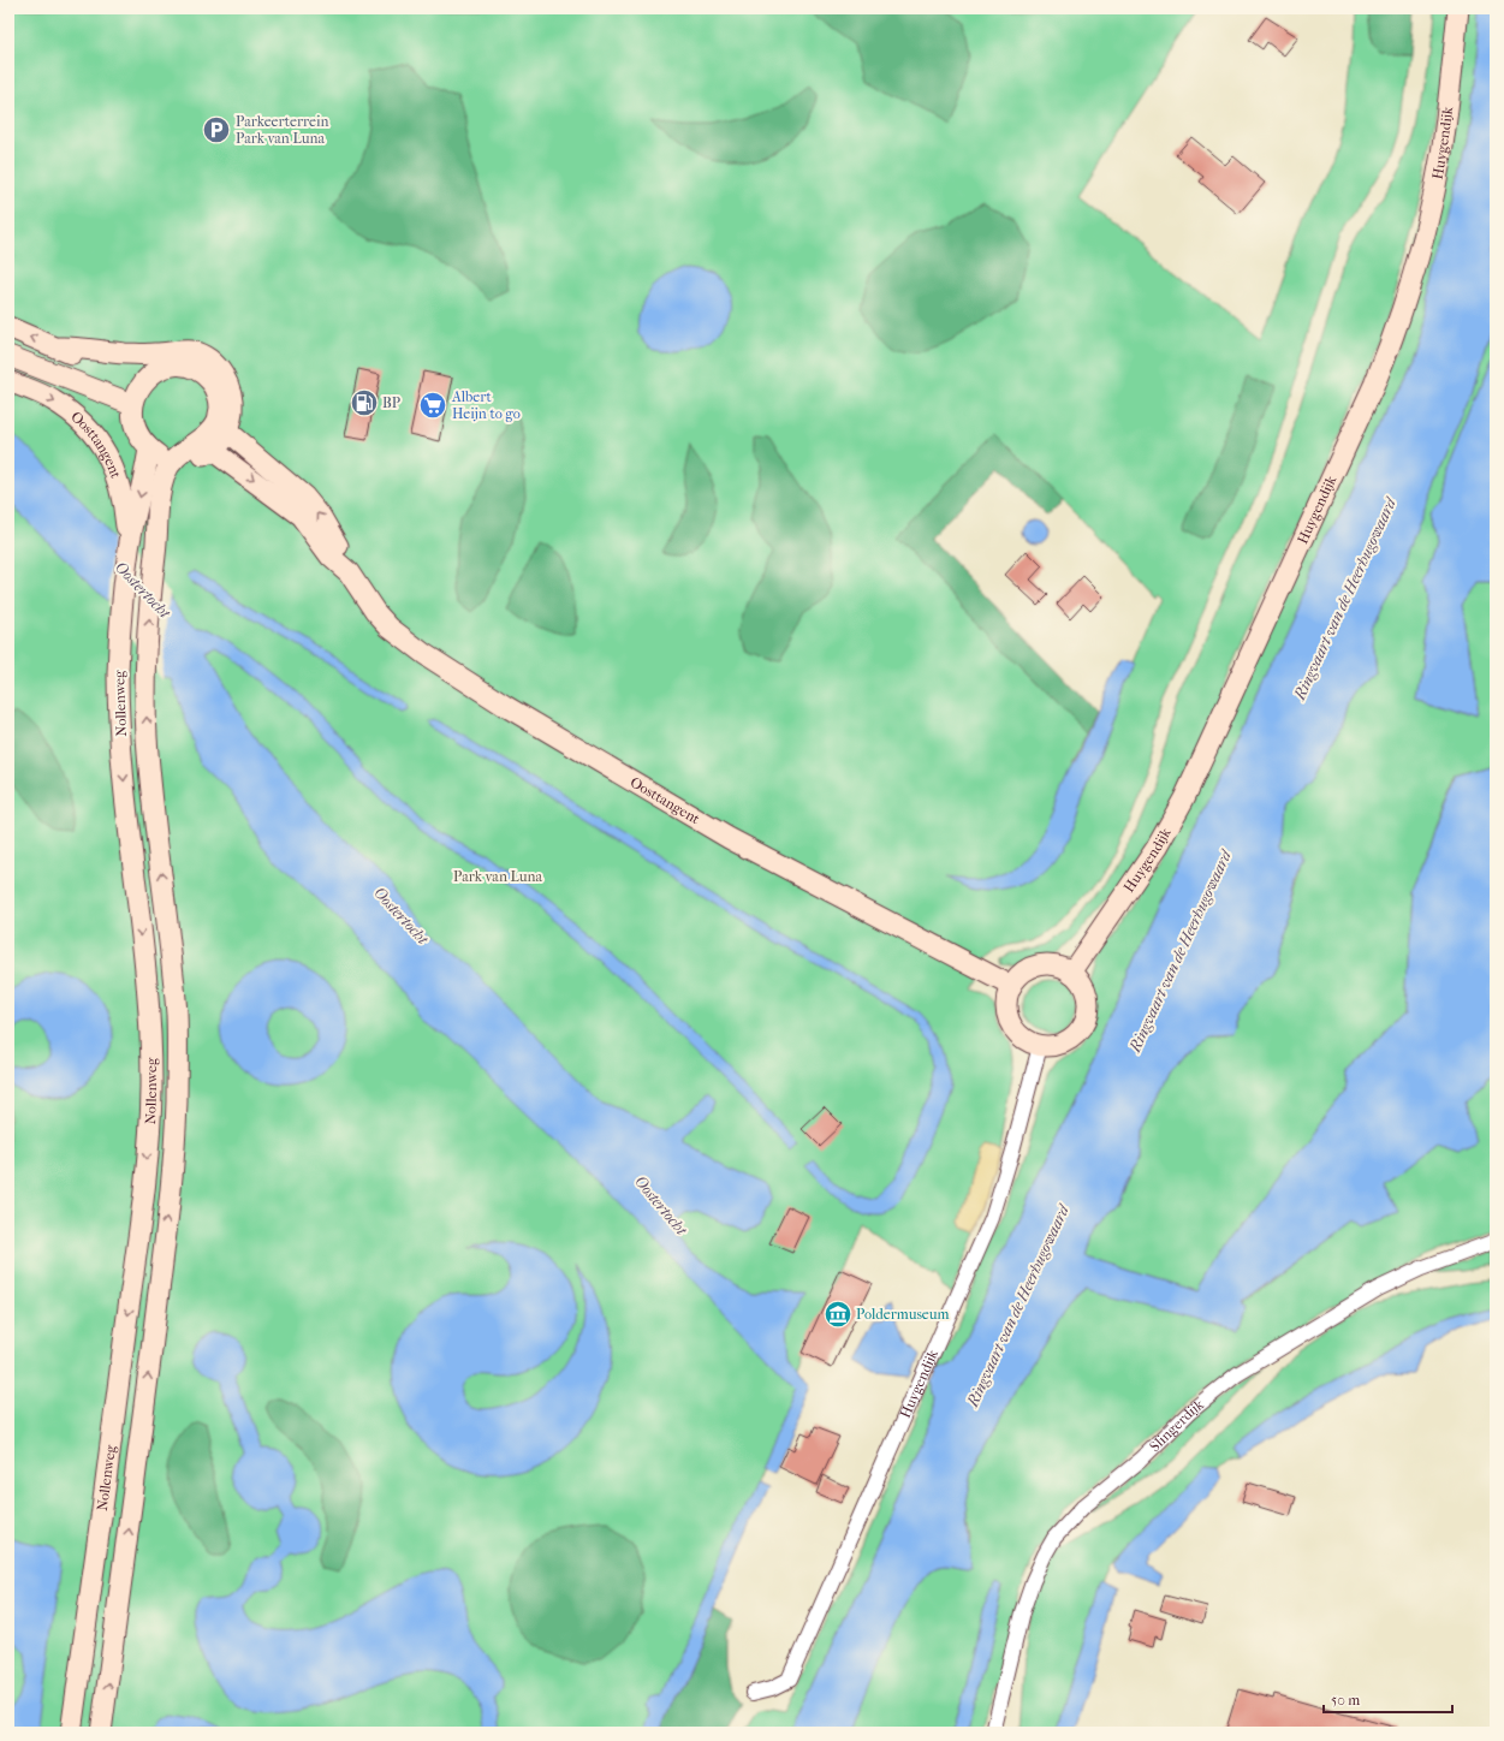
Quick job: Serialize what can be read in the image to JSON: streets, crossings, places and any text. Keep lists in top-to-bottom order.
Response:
{
  "streets": {
    "main road": ["Huygendijk", "Oosttangent", "Nollenweg"],
    "street": ["Slingerdijk"]
  },
  "crossings": [
    ["Huygendijk", "Oosttangent"],
    ["Oosttangent", "Nollenweg"]
  ],
  "water": ["Oostertocht", "Ringvaart van de Heerhugowaard"],
  "parks": ["Park van Luna"],
  "places": {
    "parking": ["Parkeerterrein Park van Luna"],
    "fuel station": ["BP"],
    "supermarket": ["Albert Heijn to go"],
    "museum": ["Poldermuseum"]
  },
  "scale_bar": "50 m"
}
